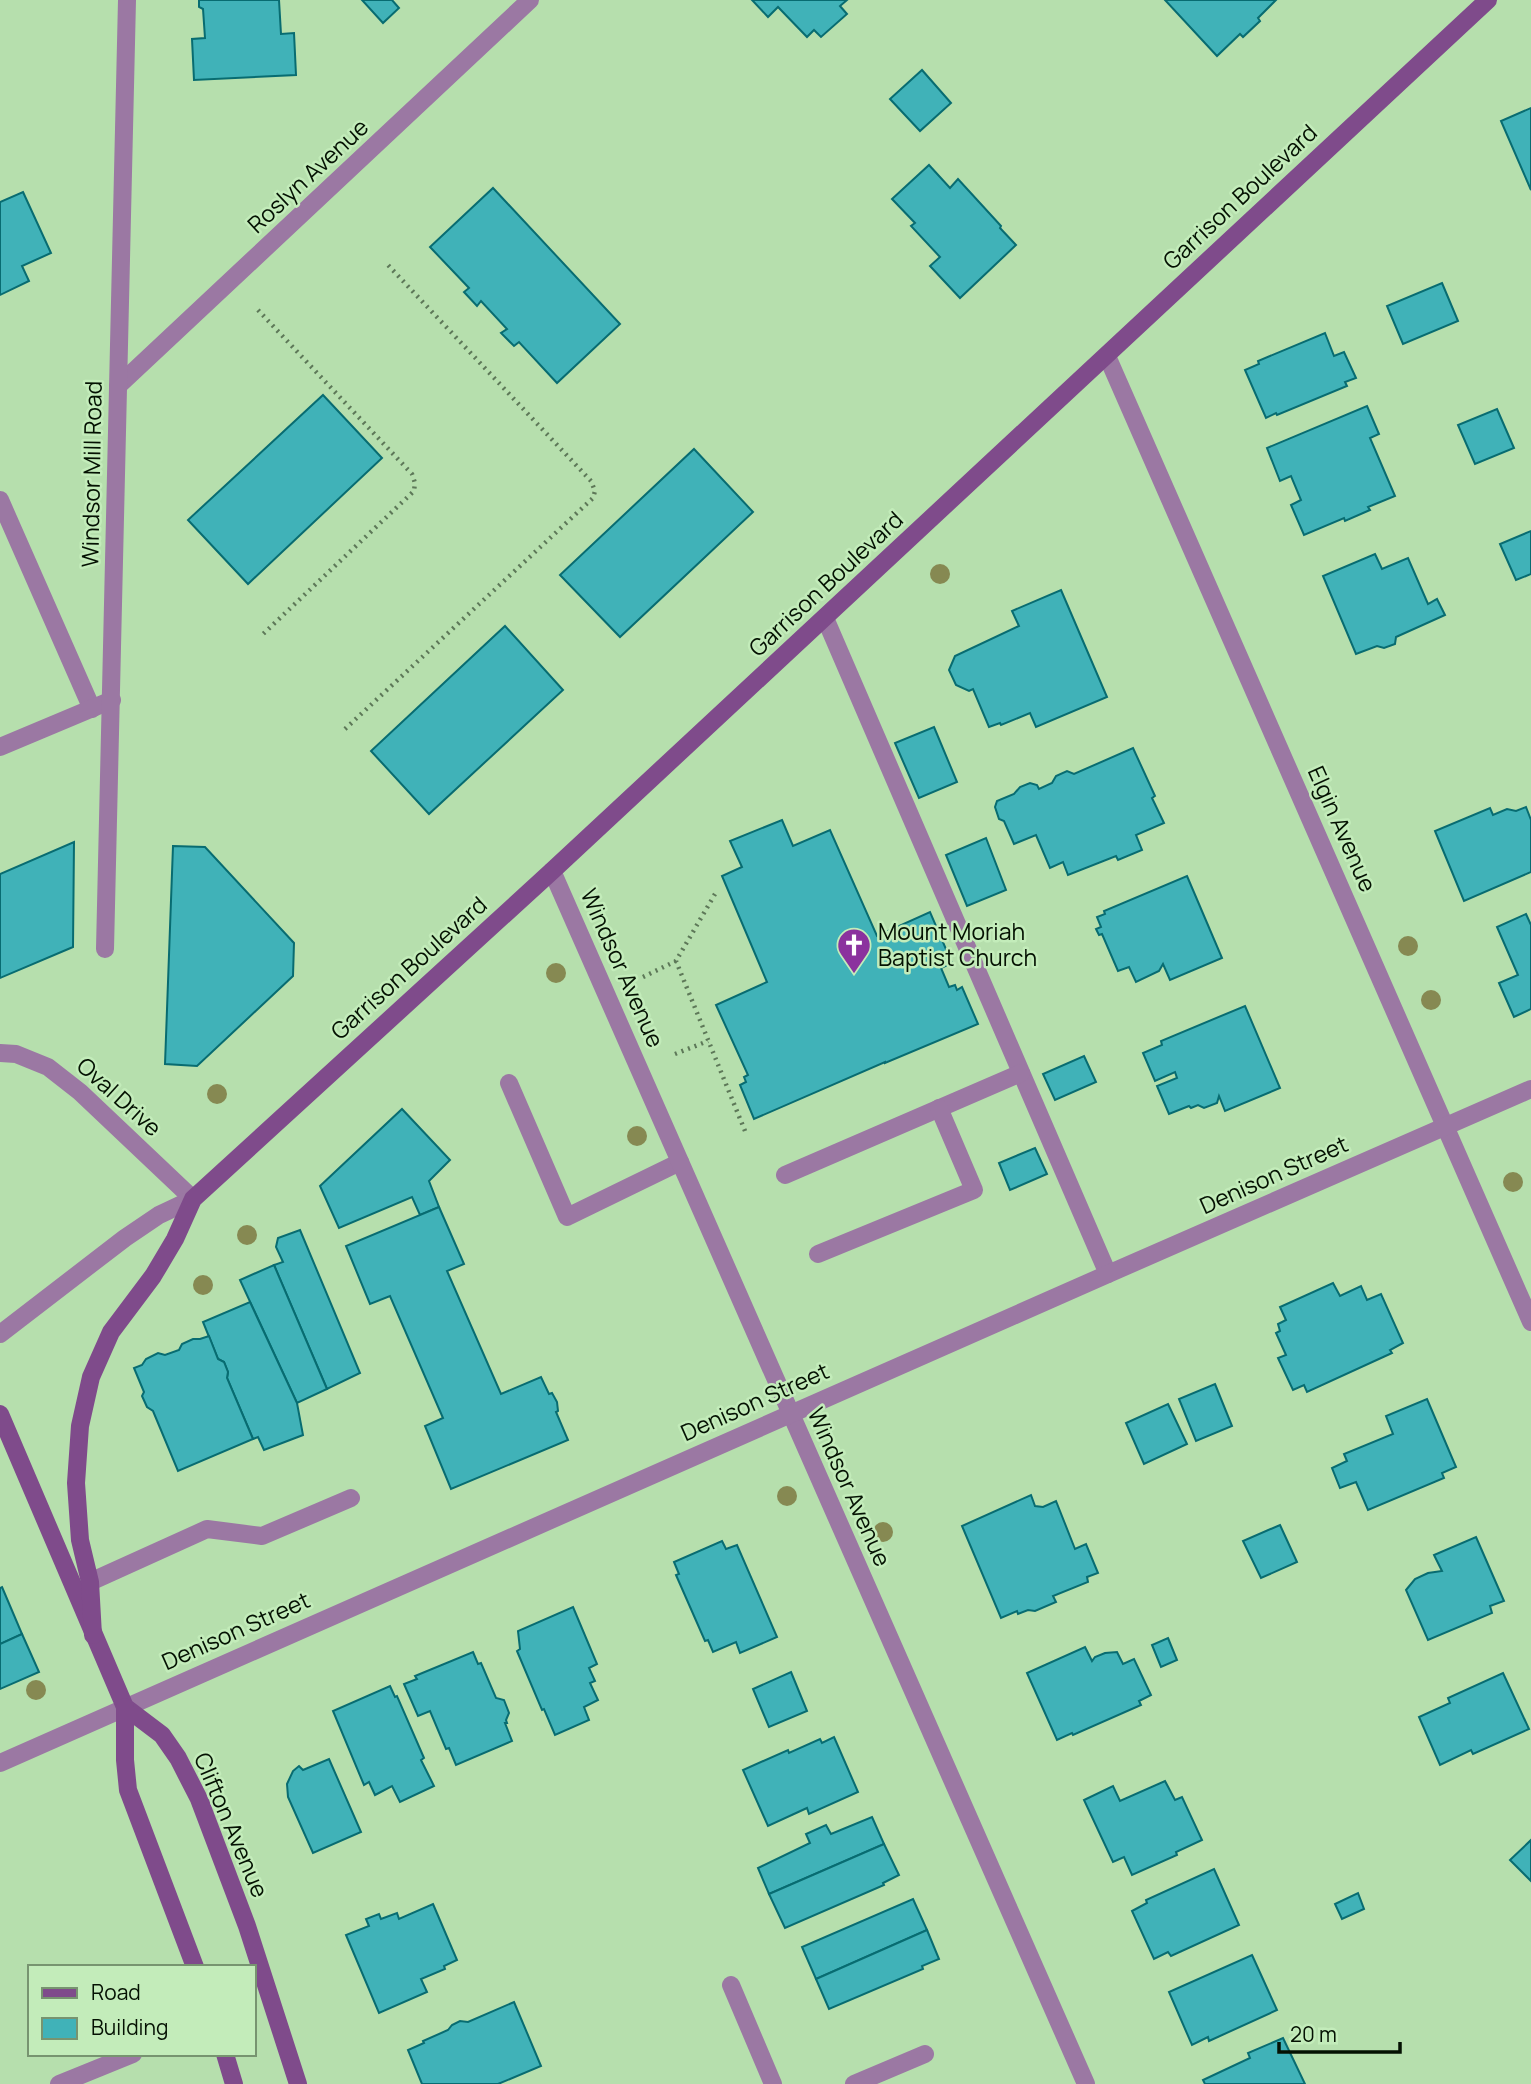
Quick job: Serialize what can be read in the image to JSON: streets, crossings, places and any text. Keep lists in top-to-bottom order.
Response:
{
  "streets": {
    "main road": ["Garrison Boulevard", "Clifton Avenue"],
    "street": [
      "Roslyn Avenue",
      "Windsor Mill Road",
      "Elgin Avenue",
      "Windsor Avenue",
      "Oval Drive",
      "Denison Street"
    ]
  },
  "crossings": [
    ["Roslyn Avenue", "Windsor Mill Road"],
    ["Garrison Boulevard", "Elgin Avenue"],
    ["Garrison Boulevard", "Windsor Avenue"],
    ["Garrison Boulevard", "Oval Drive"],
    ["Garrison Boulevard", "Clifton Avenue"],
    ["Elgin Avenue", "Denison Street"],
    ["Windsor Avenue", "Denison Street"],
    ["Denison Street", "Clifton Avenue"]
  ],
  "places": {
    "church": ["Mount Moriah Baptist Church"]
  },
  "legend": ["Road", "Building"],
  "scale_bar": "20 m"
}
